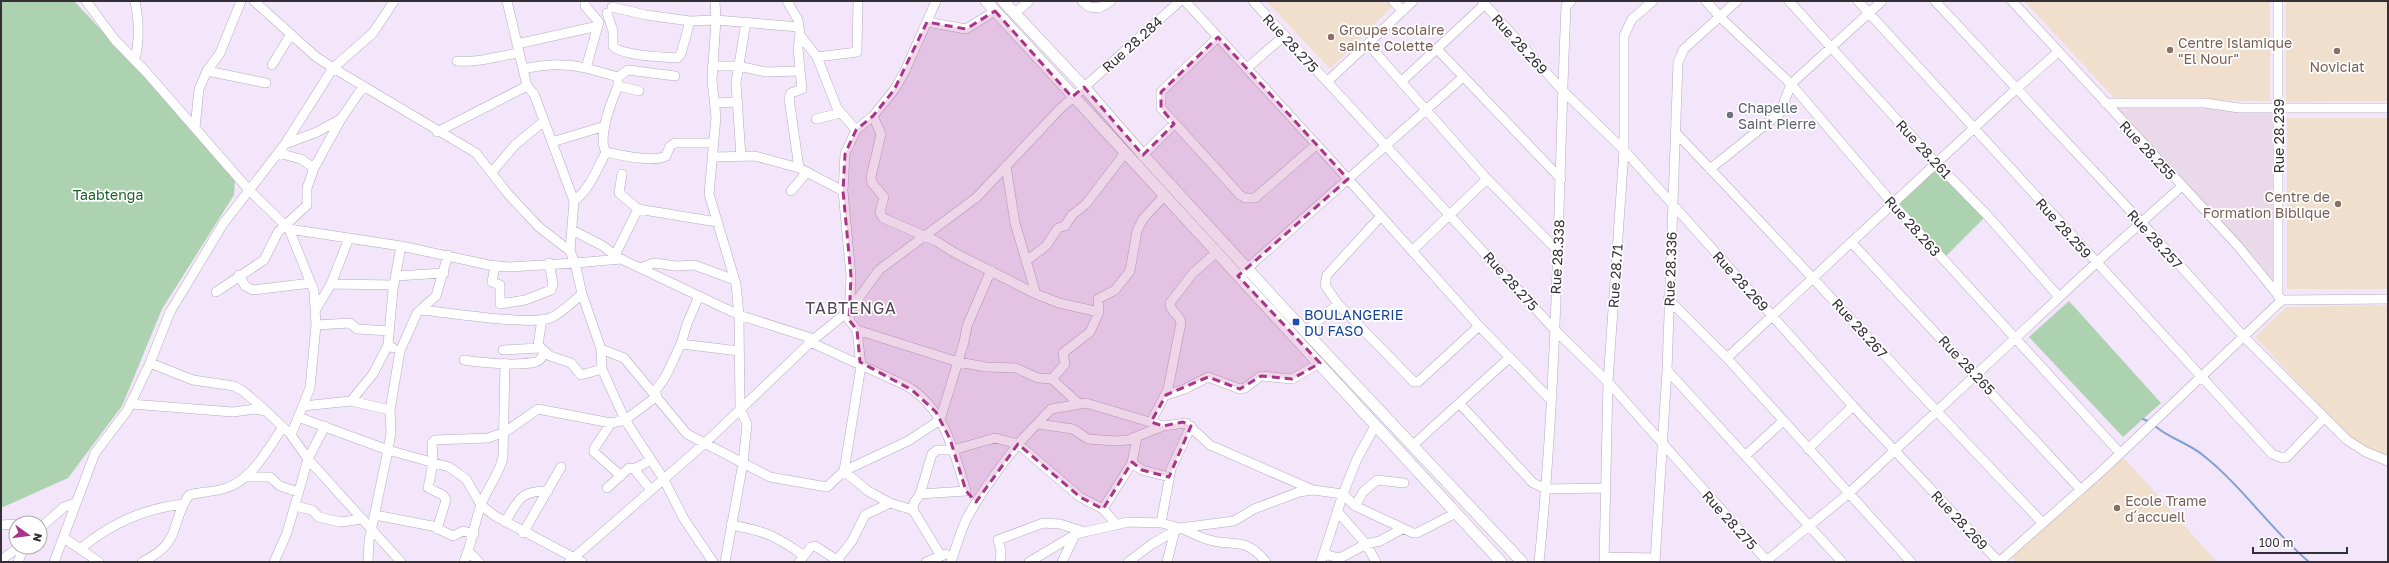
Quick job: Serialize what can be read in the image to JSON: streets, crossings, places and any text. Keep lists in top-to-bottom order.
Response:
{
  "streets": {
    "street": [
      "Rue 28.275",
      "Rue 28.284",
      "Rue 28.269",
      "Rue 28.239",
      "Rue 28.261",
      "Rue 28.255",
      "Rue 28.263",
      "Rue 28.259",
      "Rue 28.257",
      "Rue 28.338",
      "Rue 28.336",
      "Rue 28.71",
      "Rue 28.267",
      "Rue 28.265"
    ]
  },
  "crossings": [
    ["Rue 28.275", "Rue 28.338"],
    ["Rue 28.275", "Rue 28.336"],
    ["Rue 28.275", "Rue 28.71"],
    ["Rue 28.269", "Rue 28.338"],
    ["Rue 28.269", "Rue 28.336"],
    ["Rue 28.269", "Rue 28.71"],
    ["Rue 28.239", "Rue 28.255"],
    ["Rue 28.263", "Rue 28.336"],
    ["Rue 28.259", "Rue 28.257"],
    ["Rue 28.336", "Rue 28.267"]
  ],
  "districts": ["TABTENGA"],
  "parks": ["Taabtenga"],
  "places": {
    "other": [
      "Groupe scolaire sainte Colette",
      "Centre Islamique \"El Nour\"",
      "Noviciat",
      "Chapelle Saint Pierre",
      "Centre de Formation Biblique",
      "Ecole Trame d´accueil"
    ],
    "transit": ["BOULANGERIE DU FASO"]
  },
  "scale_bar": "100 m",
  "north": "right"
}
